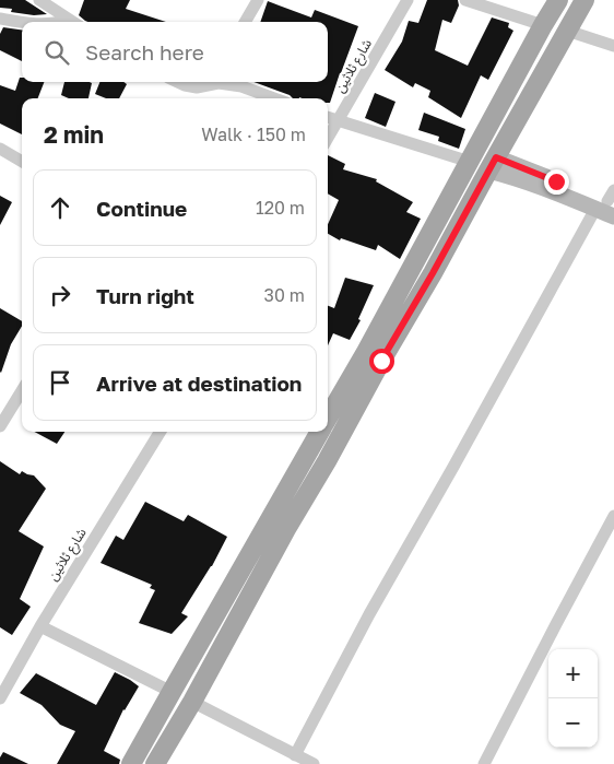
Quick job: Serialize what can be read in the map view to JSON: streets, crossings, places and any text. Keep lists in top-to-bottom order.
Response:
{
  "streets": {
    "street": ["شارع ثلاثين"]
  },
  "page": {
    "search": "Search here",
    "heading": ["2 min", "Walk · 150 m"],
    "list": [
      ["Continue", "120 m"],
      ["Turn right", "30 m"],
      "Arrive at destination"
    ],
    "map_buttons": ["+", "−"]
  }
}
